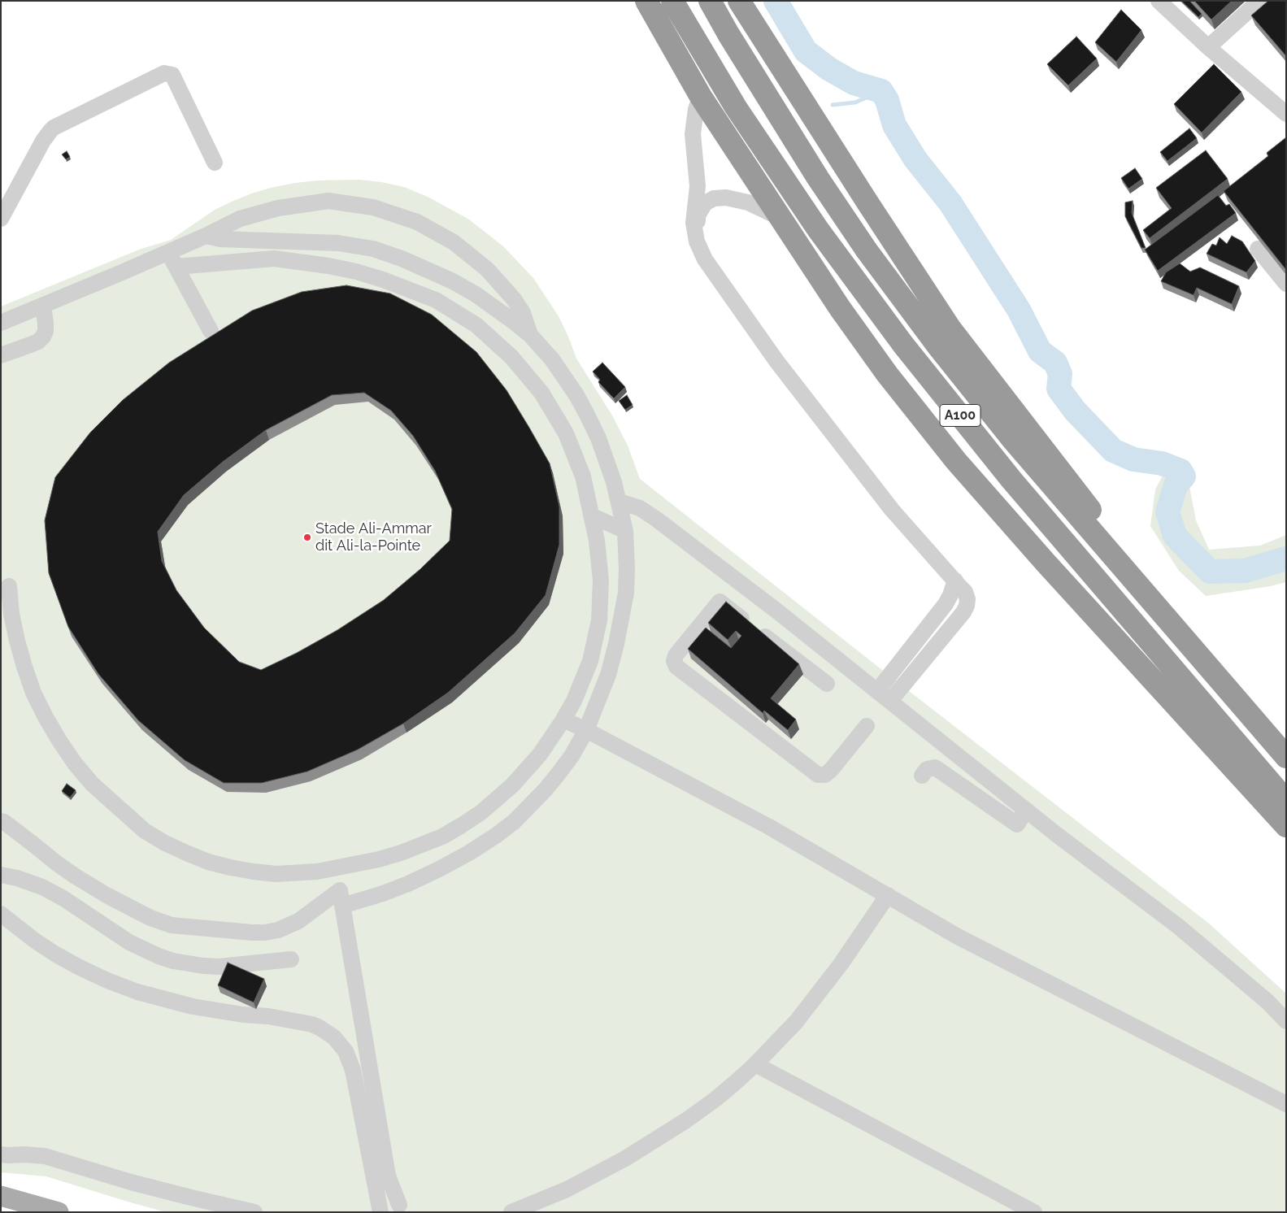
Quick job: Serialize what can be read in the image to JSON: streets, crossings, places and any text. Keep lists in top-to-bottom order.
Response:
{
  "streets": {
    "highway": ["A100"]
  },
  "places": ["Stade Ali-Ammar dit Ali-la-Pointe"]
}
